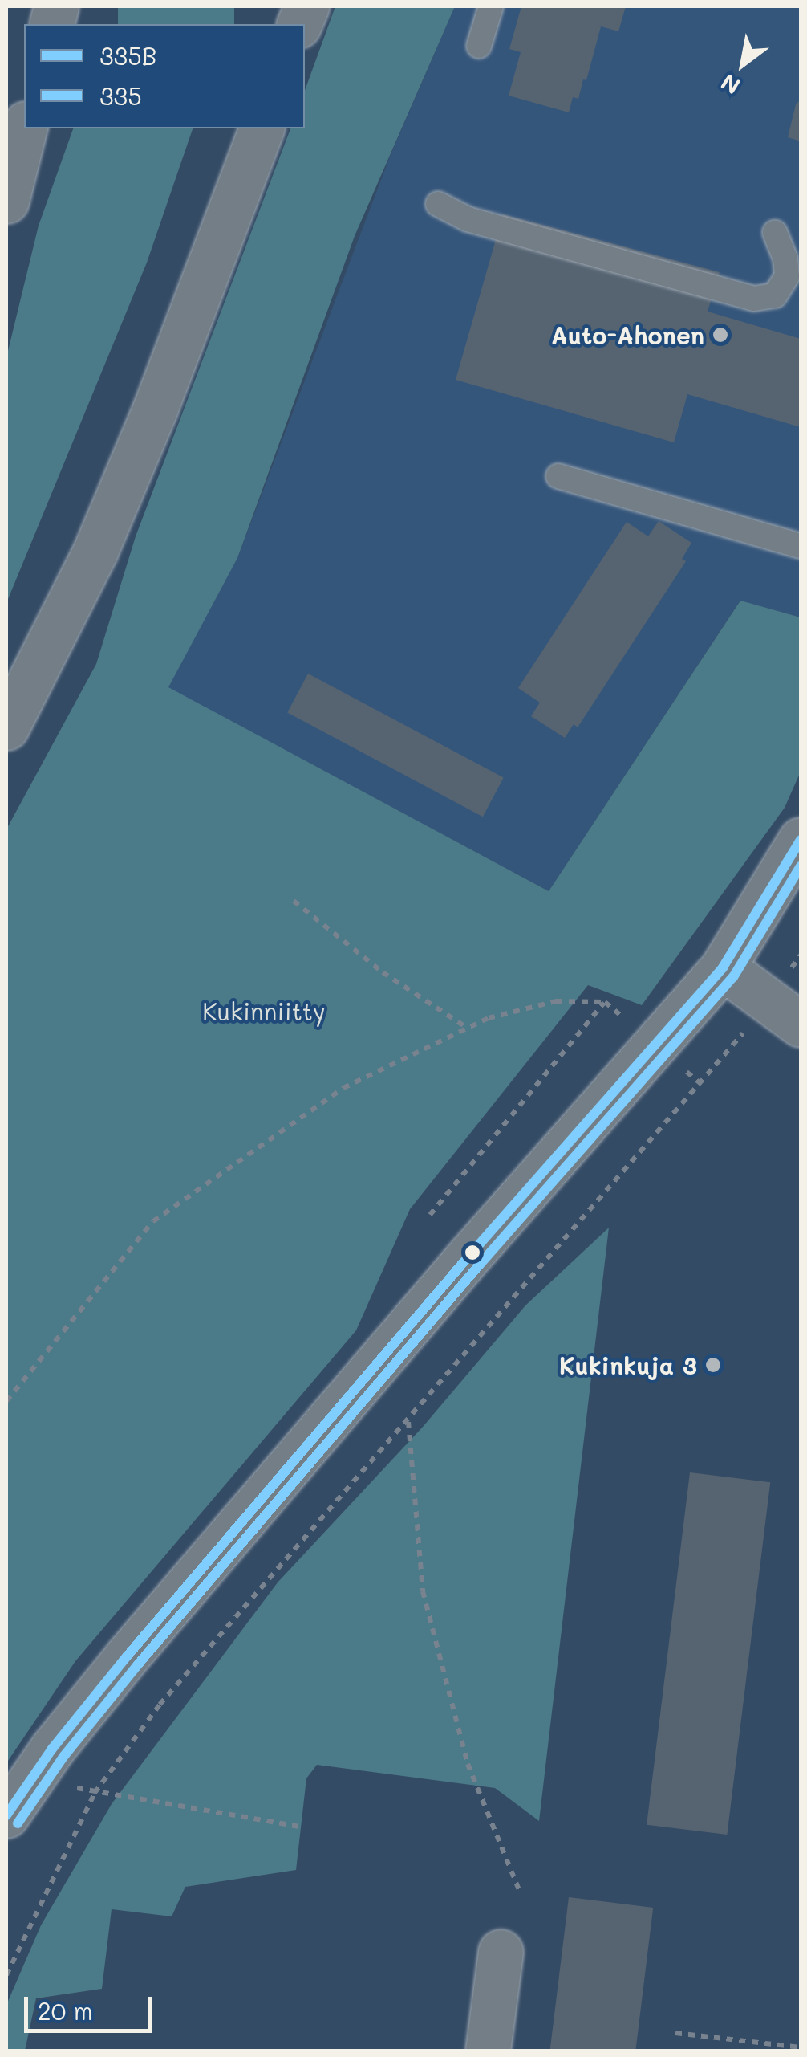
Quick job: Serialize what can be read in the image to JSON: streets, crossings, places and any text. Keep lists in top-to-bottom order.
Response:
{
  "parks": ["Kukinniitty"],
  "places": ["Auto-Ahonen", "Kukinkuja 3"],
  "lines": ["transit line 335B", "transit line 335"],
  "legend": ["335B", "335"],
  "scale_bar": "20 m",
  "north": "bottom left"
}
